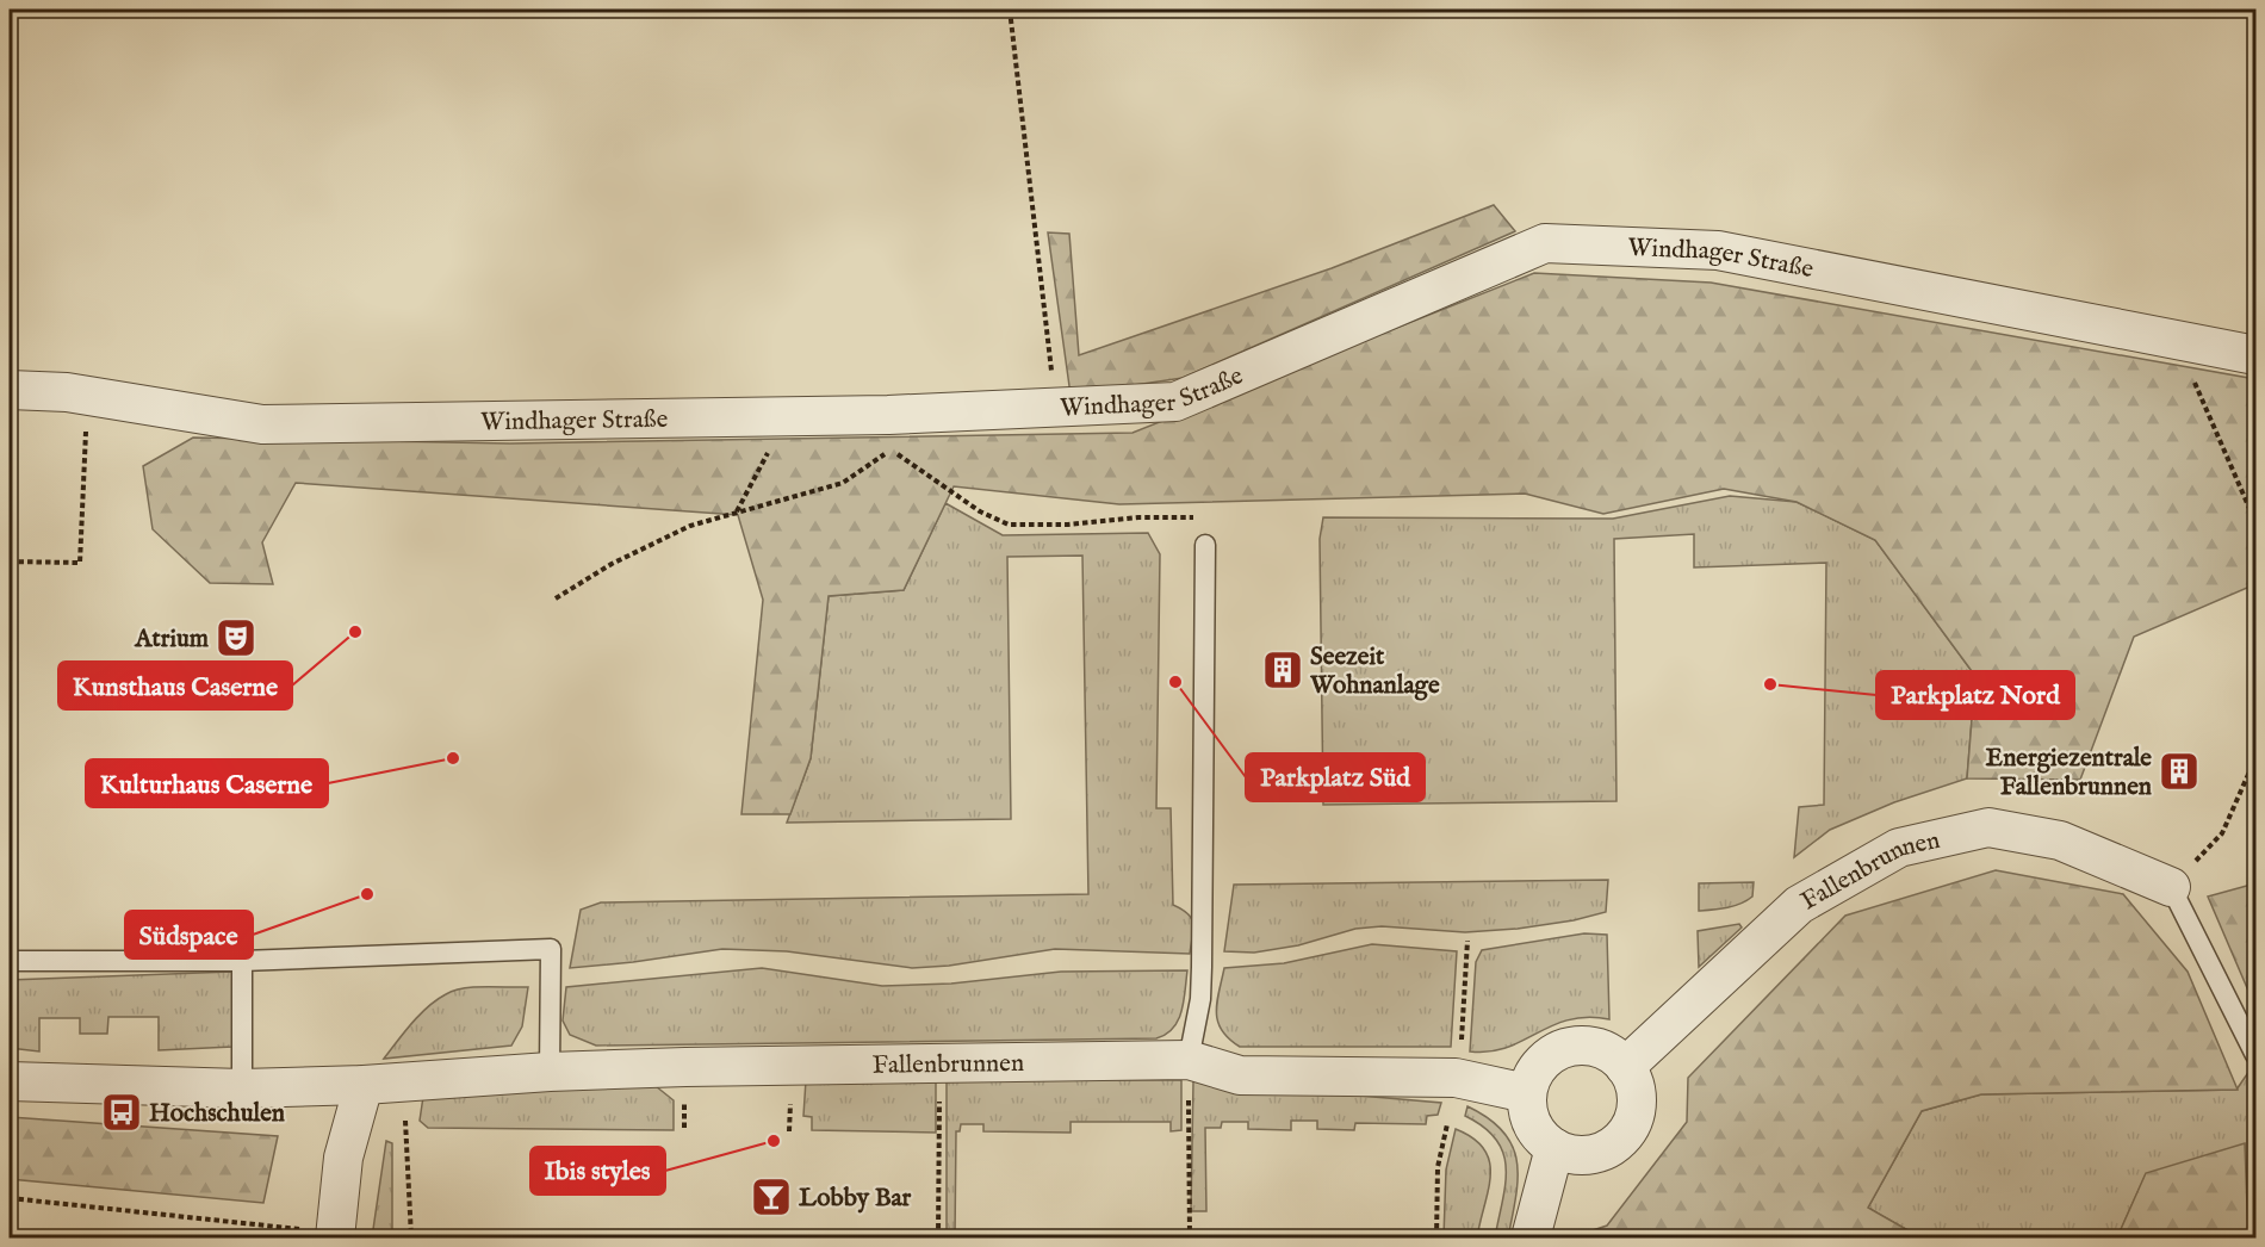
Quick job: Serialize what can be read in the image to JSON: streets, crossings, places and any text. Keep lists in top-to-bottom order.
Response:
{
  "streets": {
    "street": ["Windhager Straße", "Fallenbrunnen"]
  },
  "places": {
    "other": [
      "Kunsthaus Caserne",
      "Parkplatz Süd",
      "Parkplatz Nord",
      "Kulturhaus Caserne",
      "Südspace",
      "Ibis styles"
    ],
    "theatre": ["Atrium"],
    "building": ["Seezeit Wohnanlage", "Energiezentrale Fallenbrunnen"],
    "bus stop": ["Hochschulen"],
    "bar": ["Lobby Bar"]
  }
}
